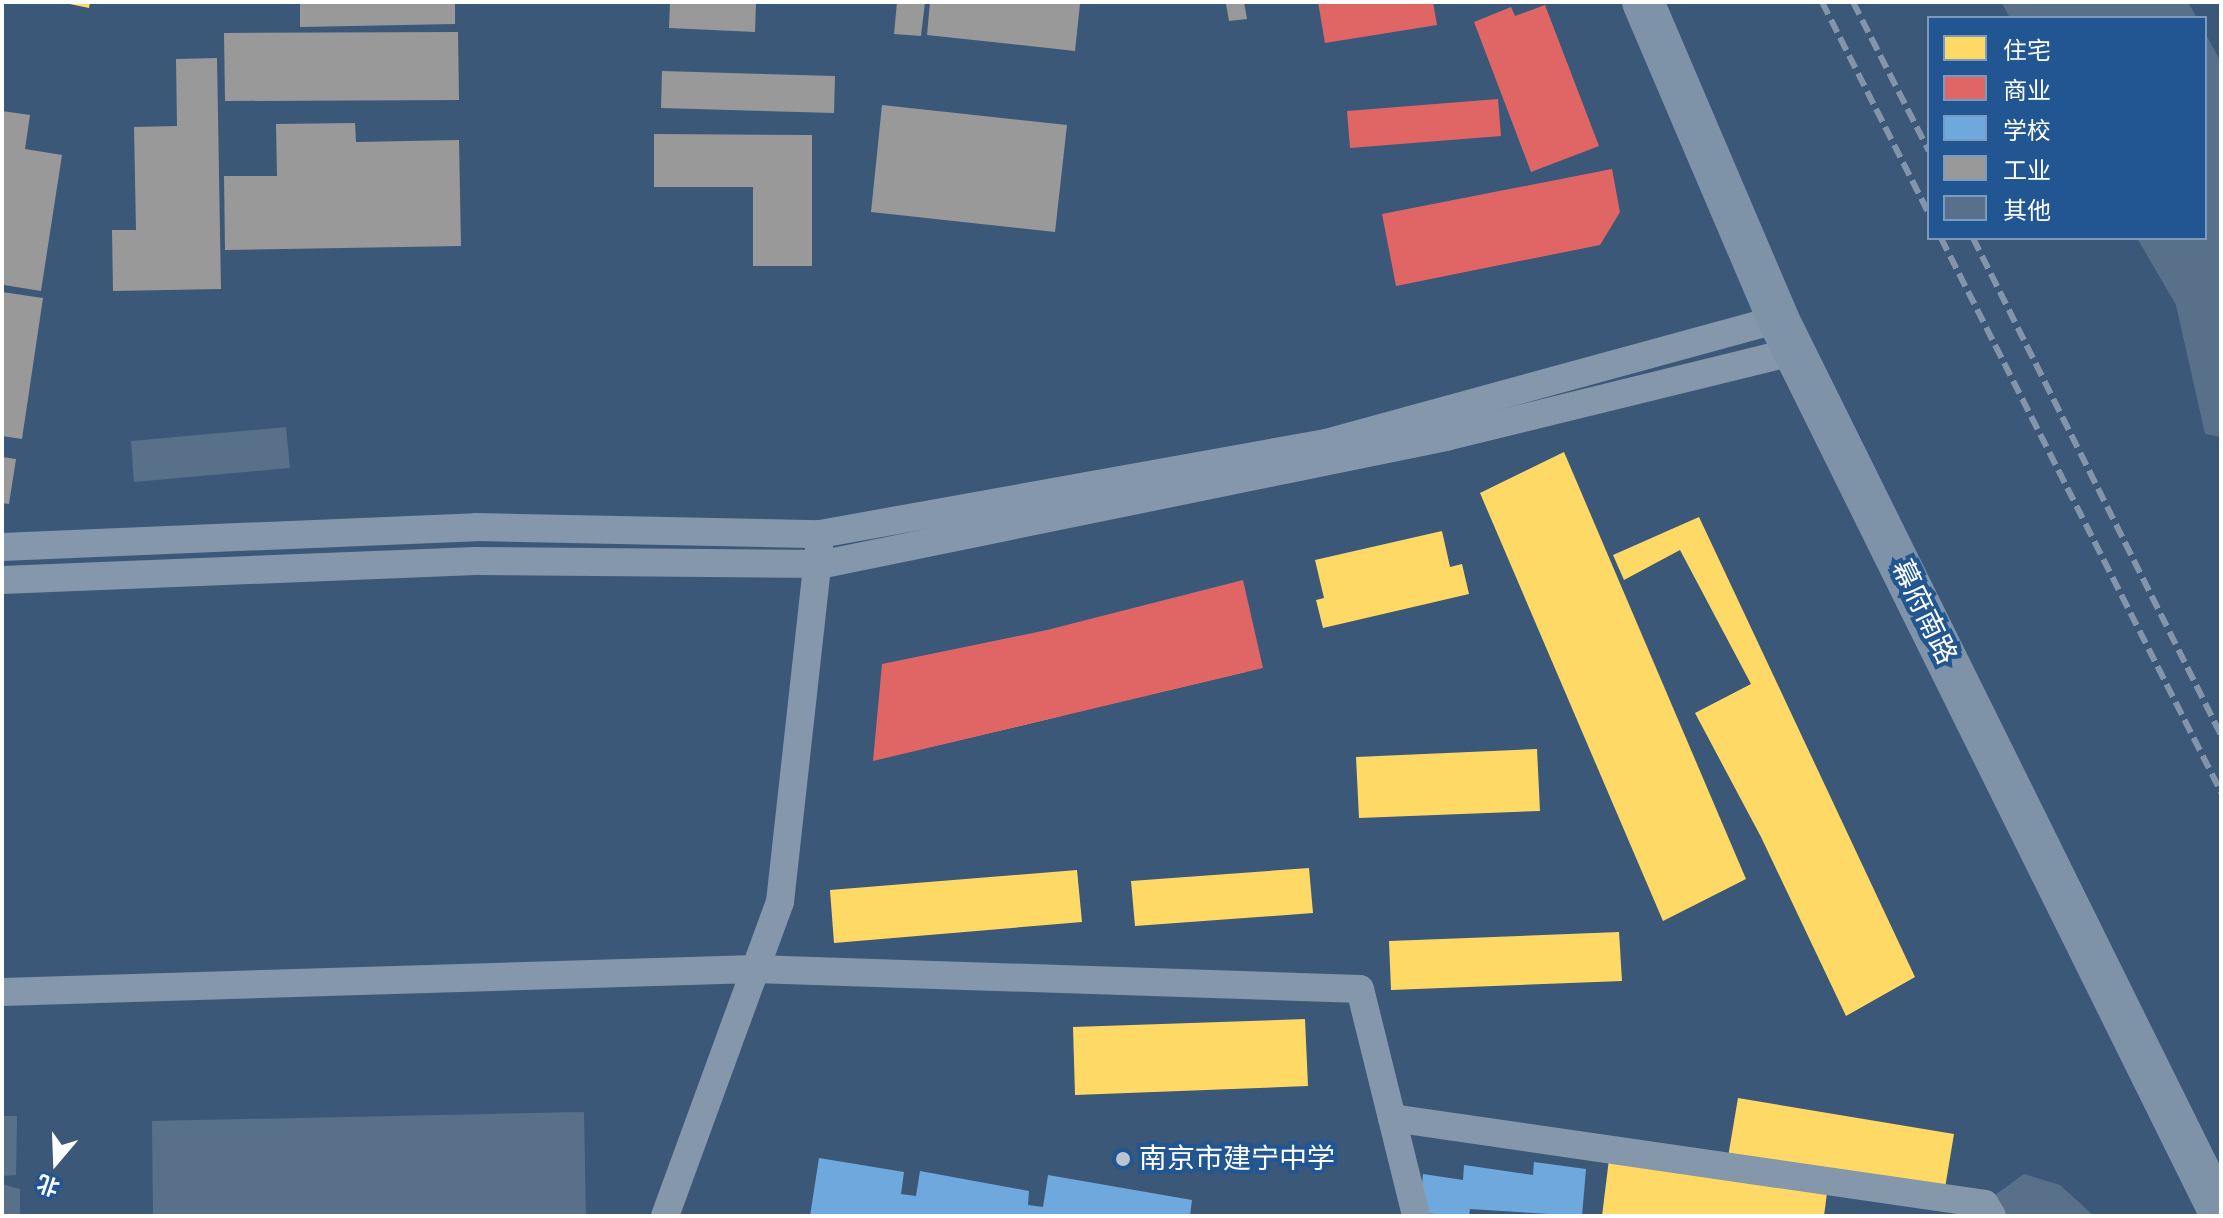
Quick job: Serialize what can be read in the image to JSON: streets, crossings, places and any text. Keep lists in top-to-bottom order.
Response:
{
  "streets": {
    "street": ["幕府南路"]
  },
  "places": ["南京市建宁中学"],
  "legend": [
    "住宅",
    "商业",
    "学校",
    "工业",
    "其他"
  ],
  "north": "bottom"
}
